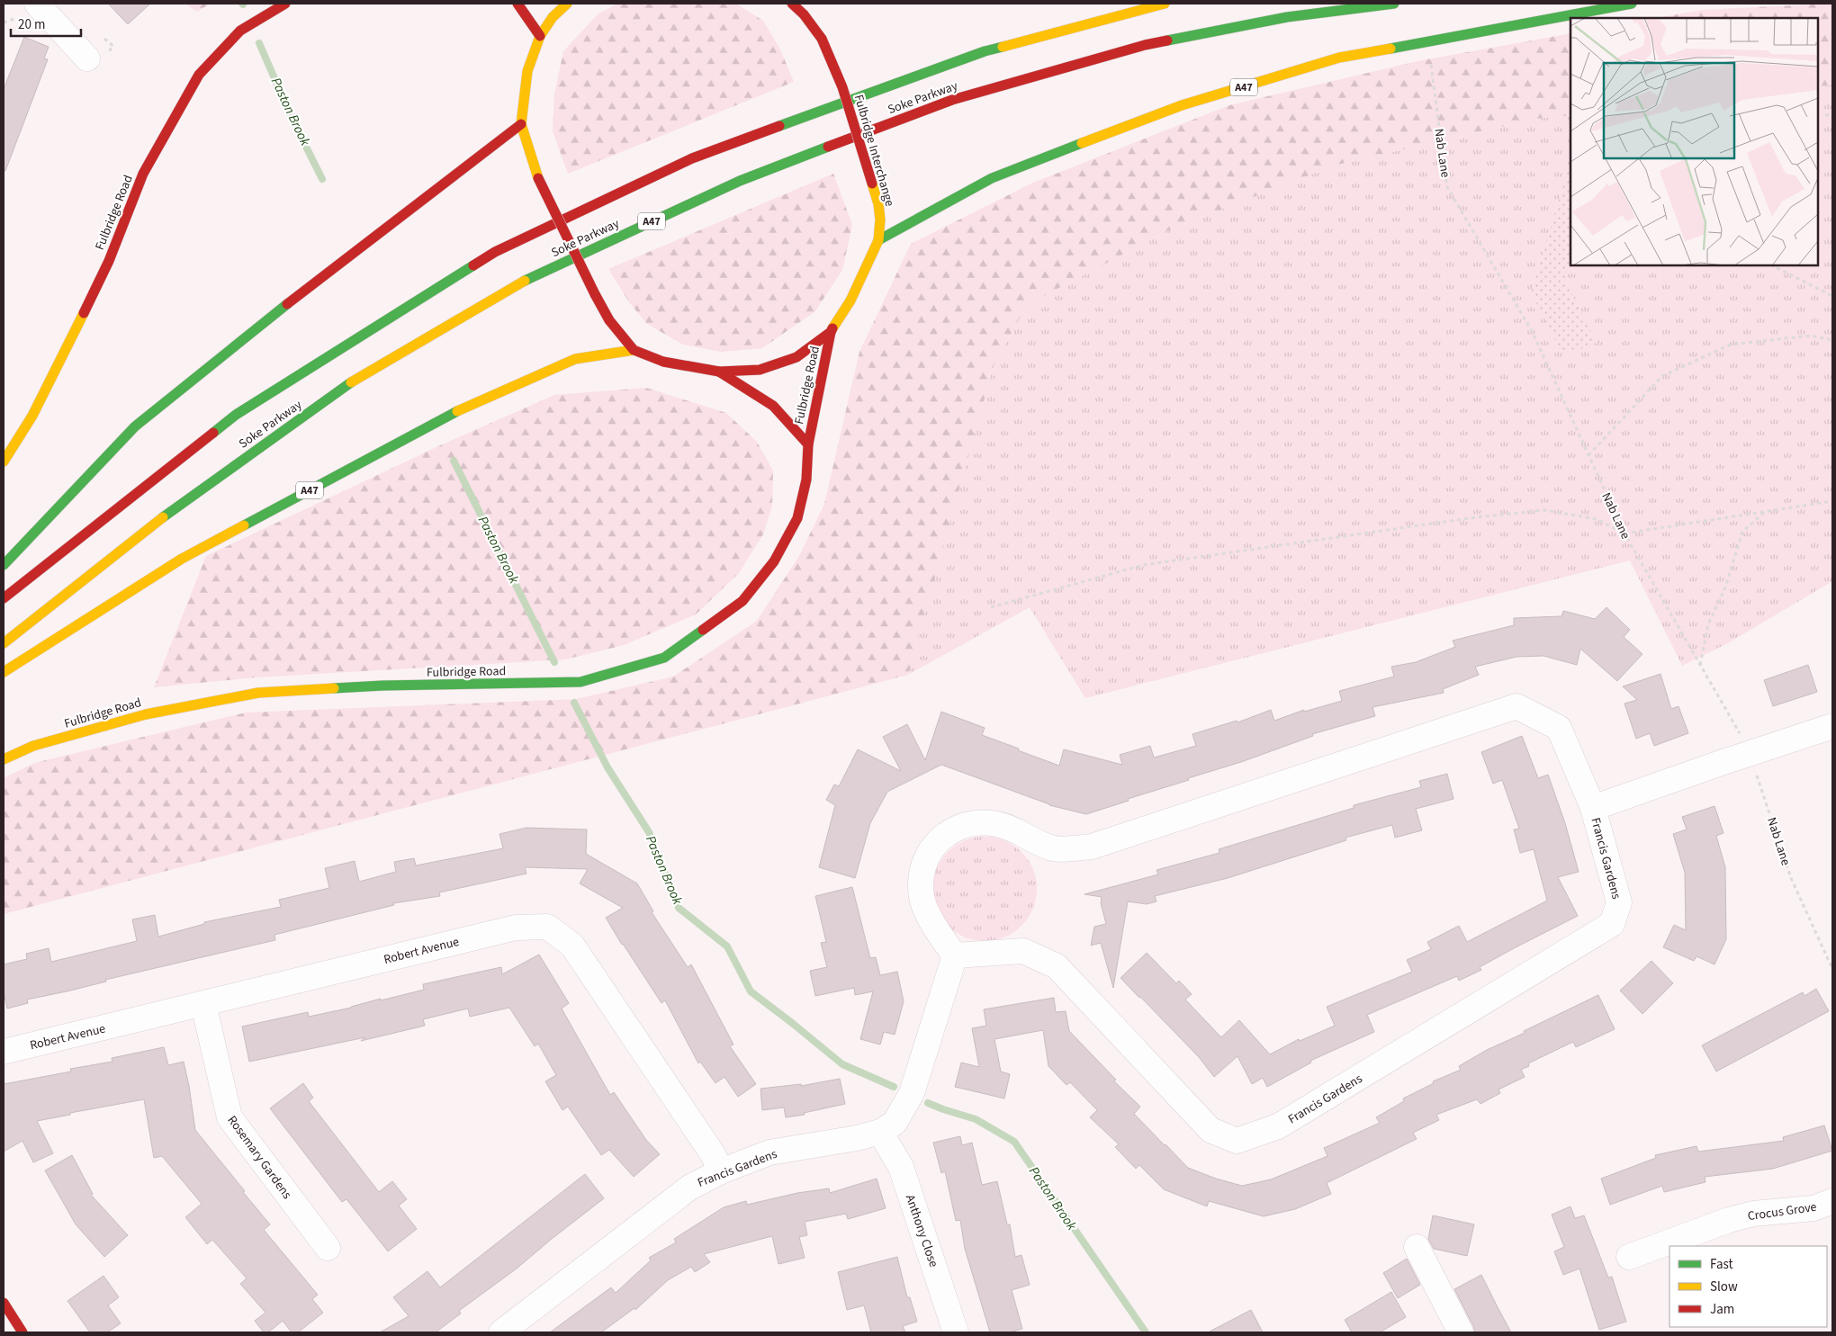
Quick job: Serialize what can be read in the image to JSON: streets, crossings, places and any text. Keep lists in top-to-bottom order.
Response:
{
  "streets": {
    "main road": [
      "A47",
      "Soke Parkway",
      "Fulbridge Interchange",
      "Fulbridge Road"
    ],
    "street": [
      "Francis Gardens",
      "Robert Avenue",
      "Rosemary Gardens",
      "Crocus Grove",
      "Anthony Close"
    ],
    "path": ["Nab Lane"]
  },
  "crossings": [
    ["A47", "Fulbridge Interchange"],
    ["Fulbridge Interchange", "Fulbridge Road"],
    ["Nab Lane", "Francis Gardens"],
    ["Francis Gardens", "Robert Avenue"],
    ["Francis Gardens", "Anthony Close"],
    ["Robert Avenue", "Rosemary Gardens"]
  ],
  "water": ["Paston Brook"],
  "legend": ["Fast", "Slow", "Jam"],
  "scale_bar": "20 m"
}
